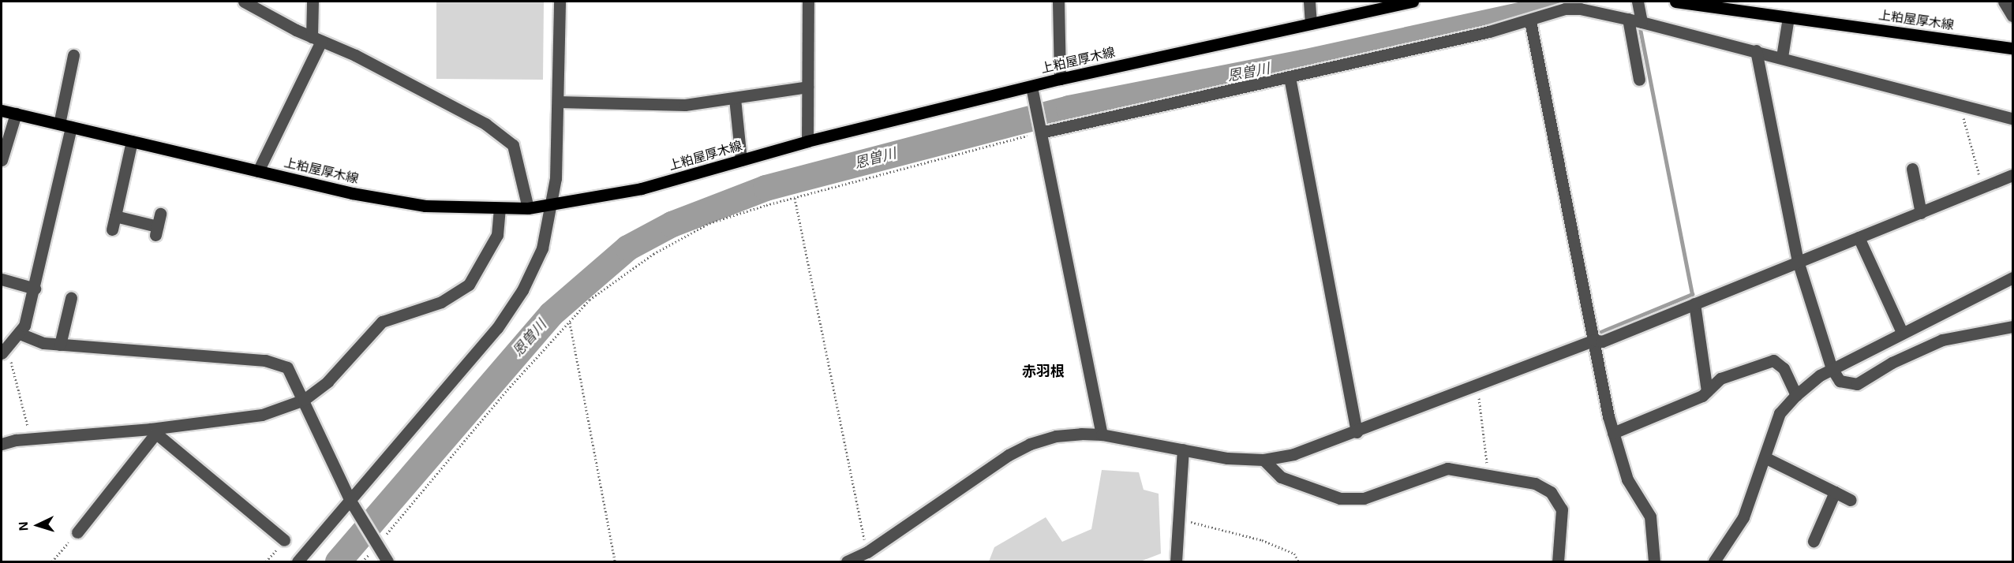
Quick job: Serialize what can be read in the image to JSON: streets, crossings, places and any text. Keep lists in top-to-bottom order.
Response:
{
  "streets": {
    "main road": ["上粕屋厚木線"]
  },
  "districts": ["赤羽根"],
  "water": ["恩曽川"],
  "north": "left"
}
